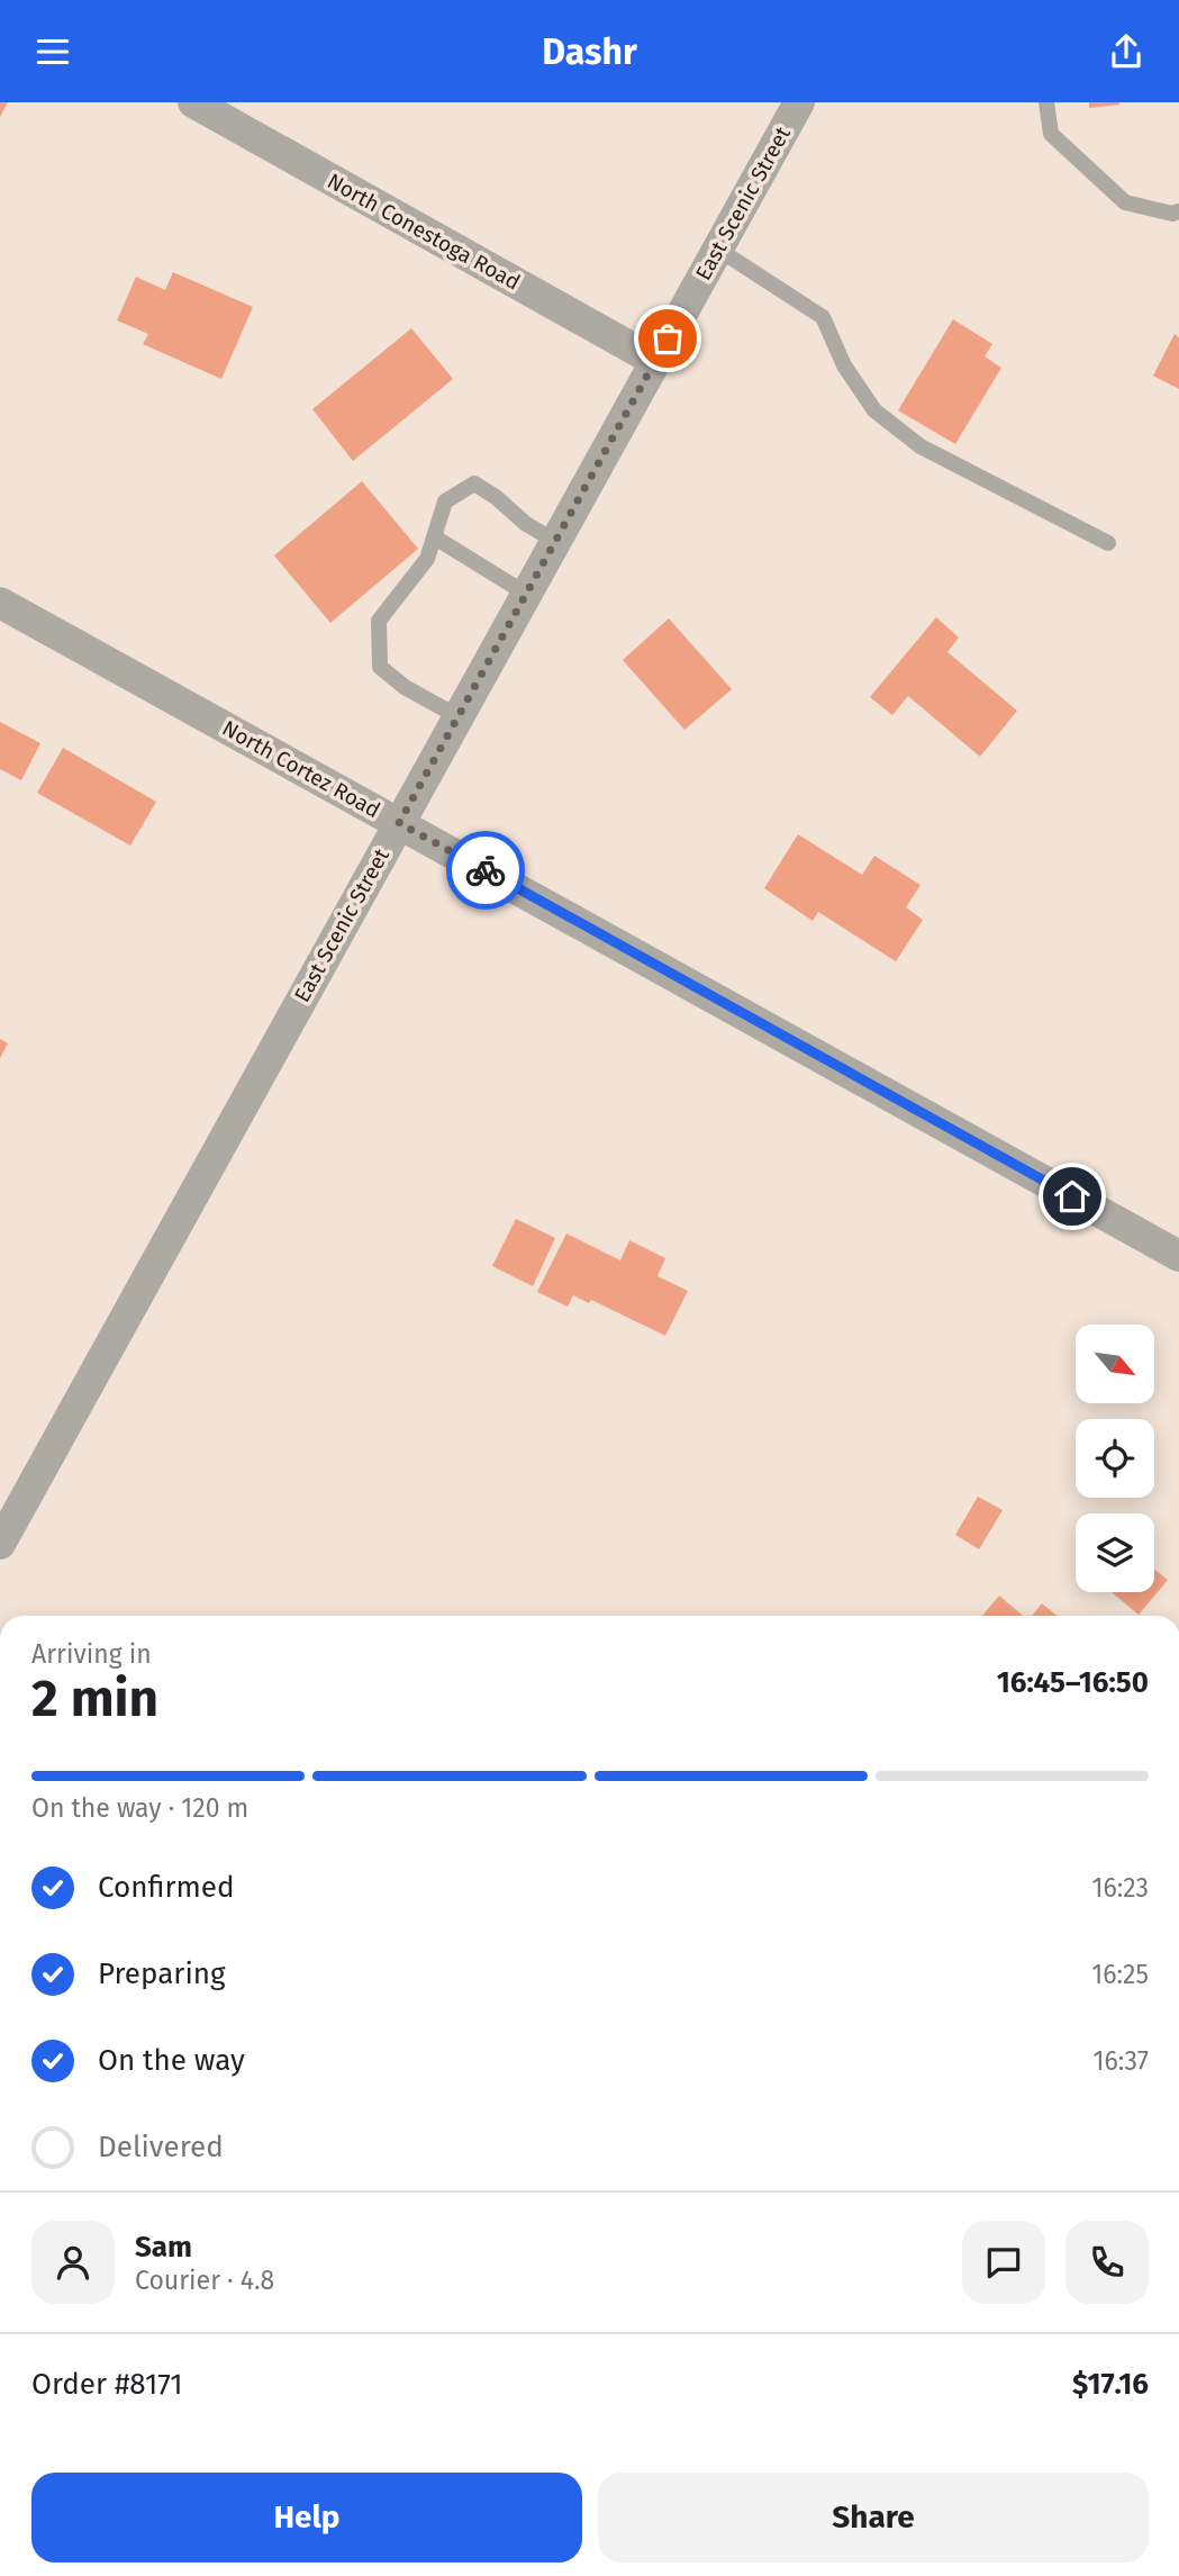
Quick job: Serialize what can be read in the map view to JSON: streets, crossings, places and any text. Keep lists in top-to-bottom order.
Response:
{
  "streets": {
    "street": ["East Scenic Street", "North Conestoga Road", "North Cortez Road"]
  },
  "crossings": [
    ["East Scenic Street", "North Conestoga Road"],
    ["East Scenic Street", "North Cortez Road"]
  ],
  "north": "bottom right",
  "page": {
    "header": "Dashr",
    "heading": ["2 min", "Arriving in", "16:45–16:50"],
    "panel": [
      "Sam",
      "Courier · 4.8",
      "Order #8171",
      "$17.16"
    ],
    "bar": "On the way · 120 m",
    "list": [
      ["Confirmed", "16:23"],
      ["Preparing", "16:25"],
      ["On the way", "16:37"],
      "Delivered"
    ],
    "buttons": ["Help", "Share"]
  }
}
